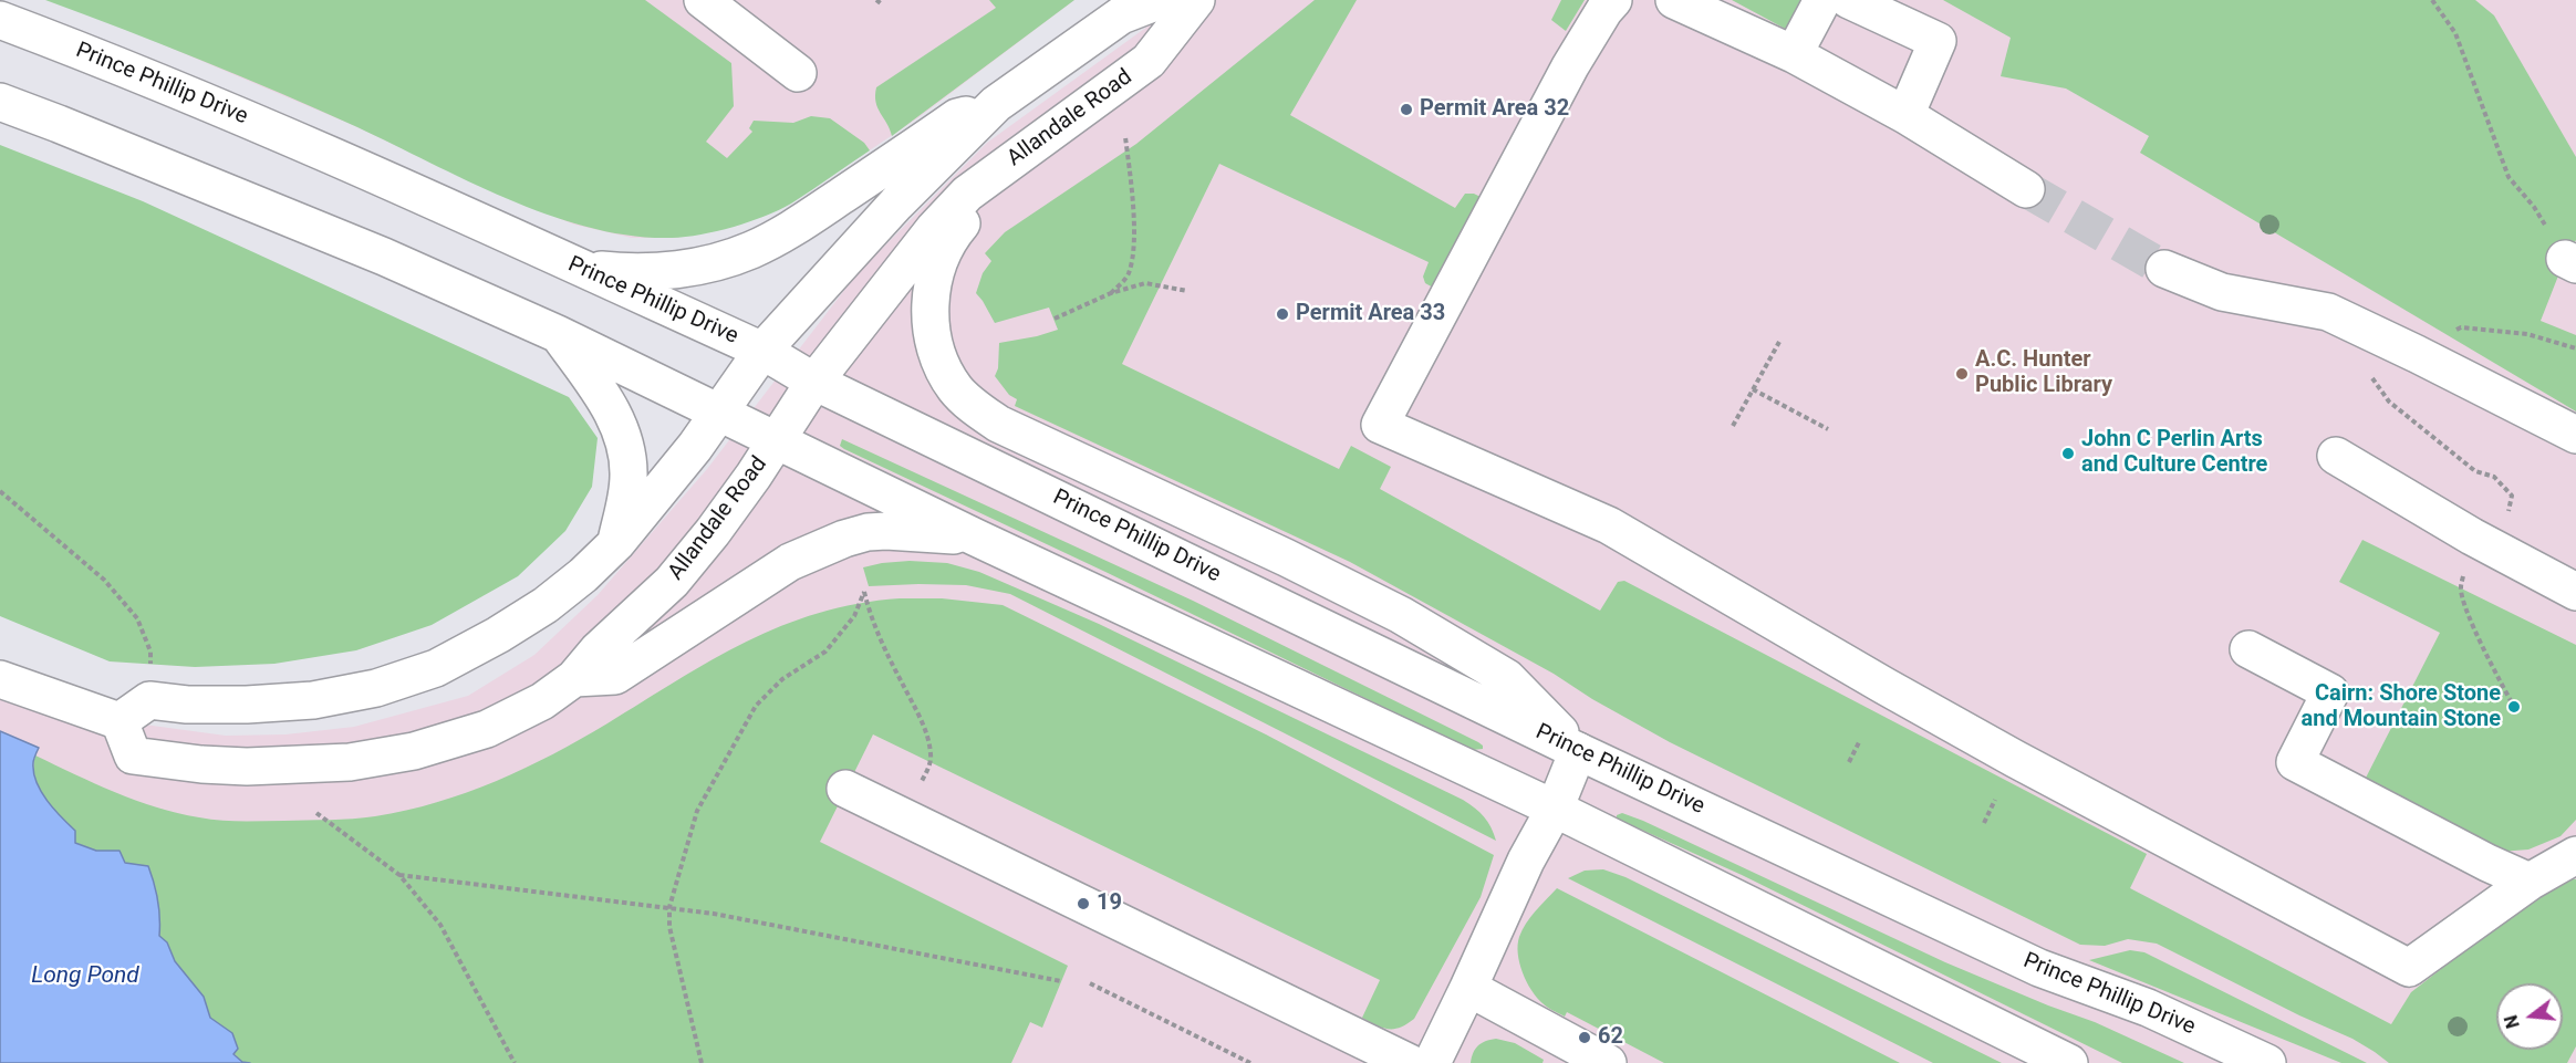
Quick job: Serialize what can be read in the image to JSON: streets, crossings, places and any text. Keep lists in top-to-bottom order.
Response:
{
  "streets": {
    "main road": ["Prince Phillip Drive", "Allandale Road"]
  },
  "crossings": [
    ["Prince Phillip Drive", "Allandale Road"]
  ],
  "water": ["Long Pond"],
  "places": [
    "Permit Area 32",
    "Permit Area 33",
    "A.C. Hunter Public Library",
    "John C Perlin Arts and Culture Centre",
    "Cairn: Shore Stone and Mountain Stone",
    "19",
    "62"
  ],
  "north": "left"
}
